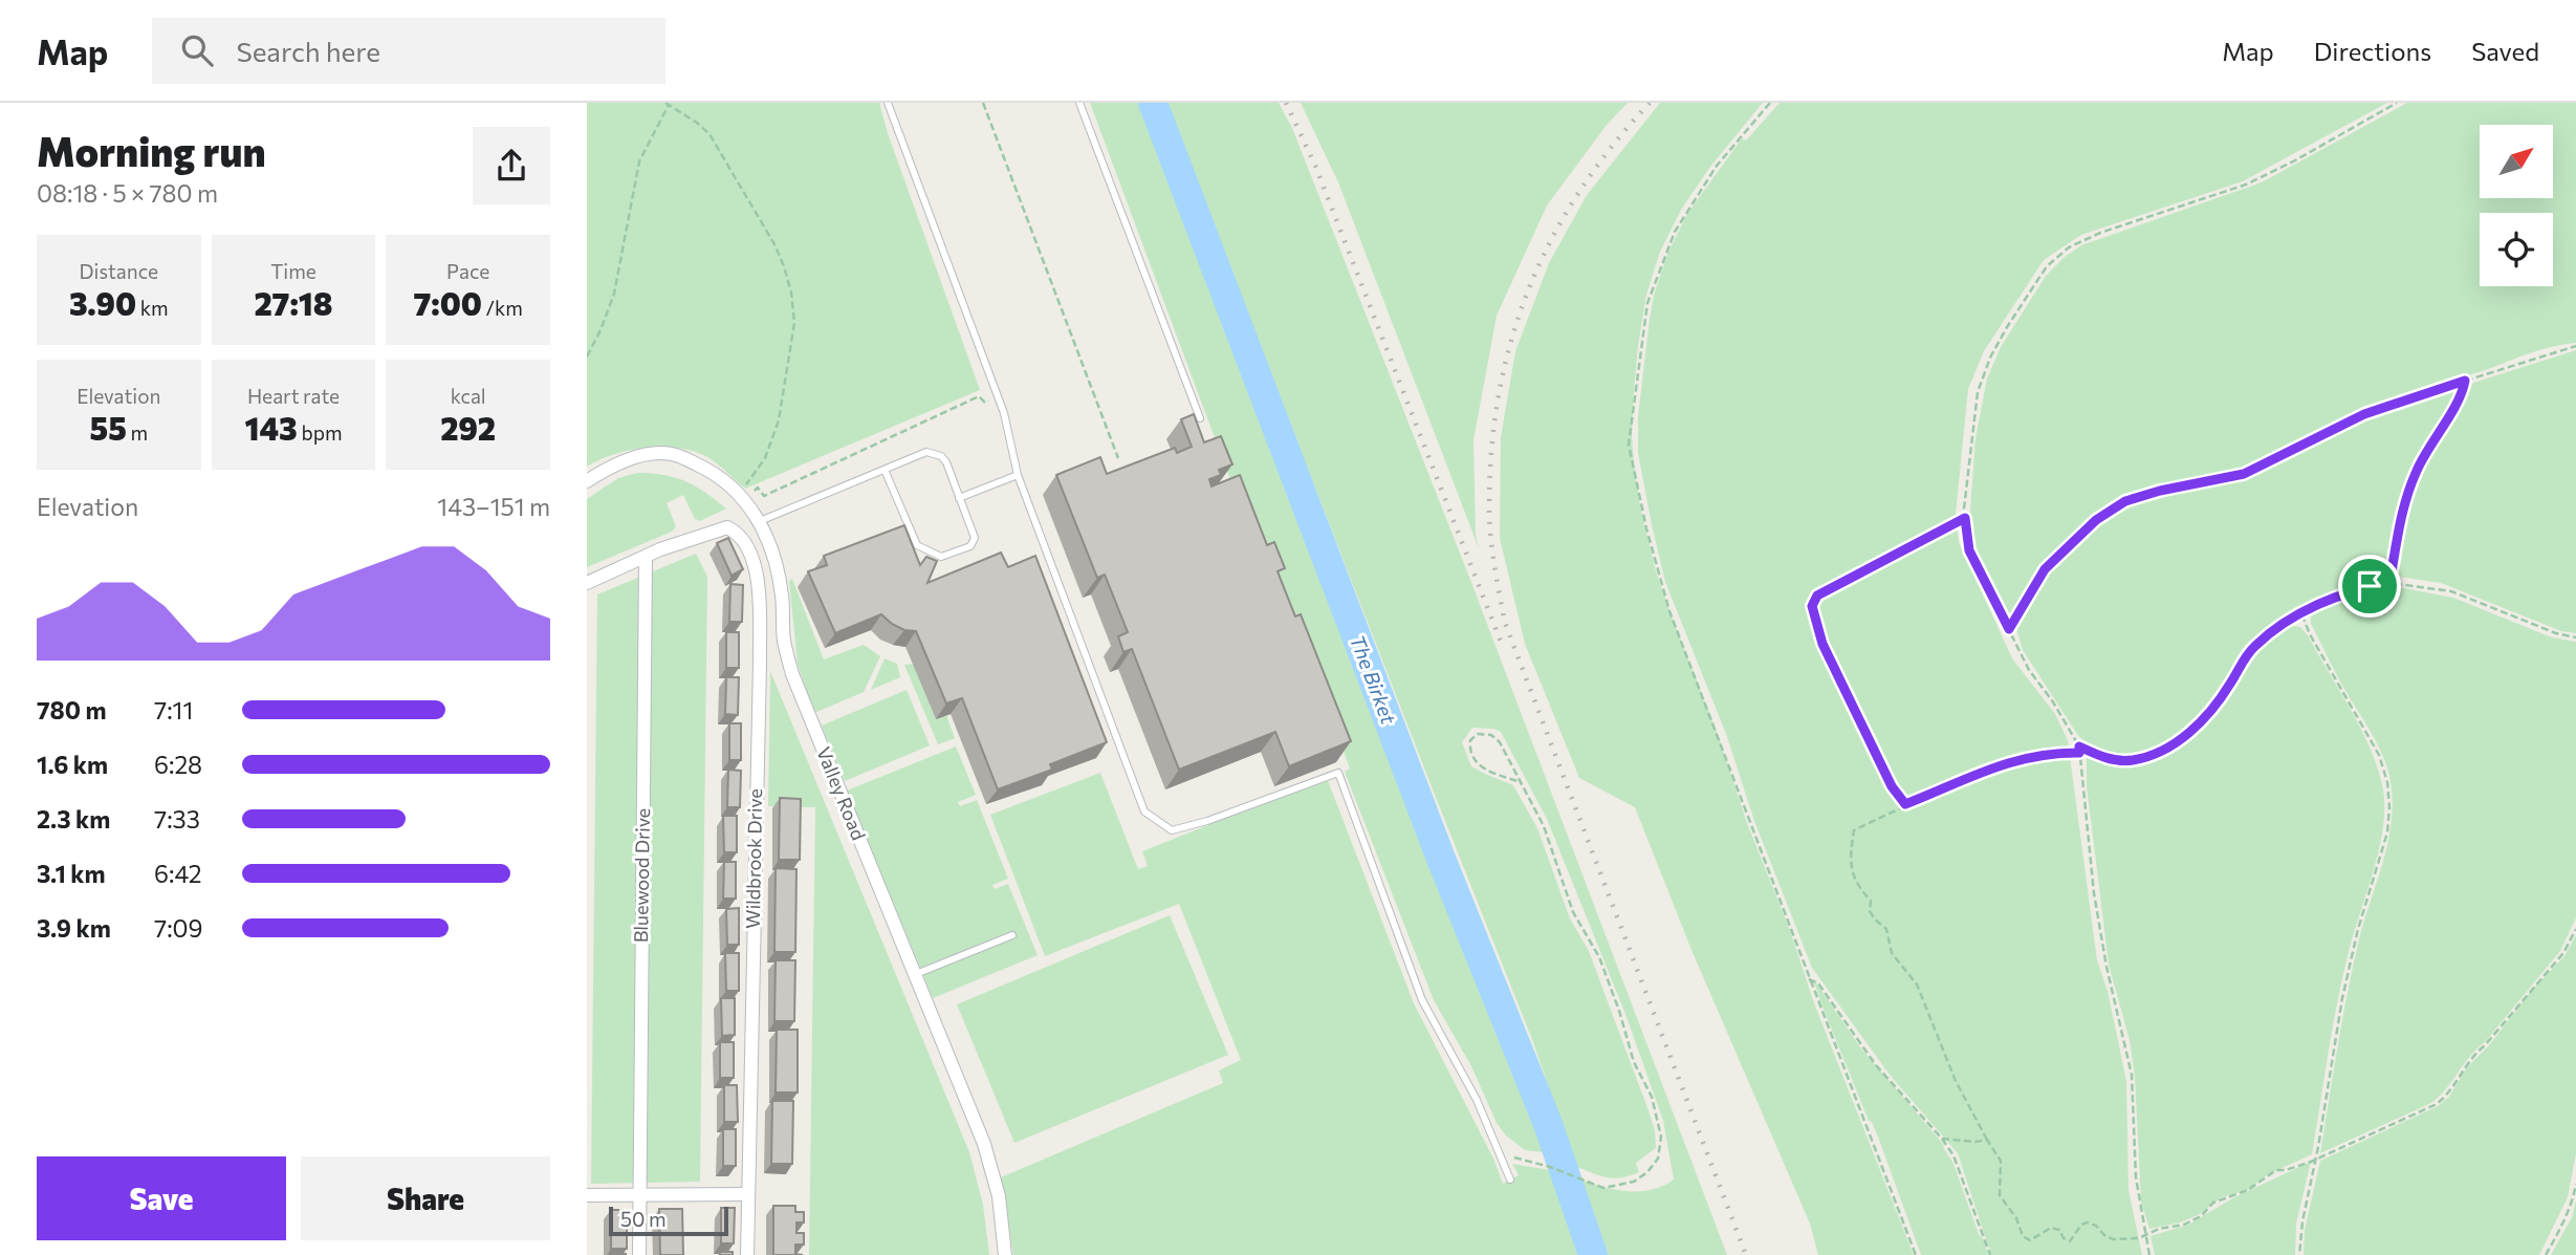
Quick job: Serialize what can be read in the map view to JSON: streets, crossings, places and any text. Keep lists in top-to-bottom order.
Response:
{
  "streets": {
    "street": ["Valley Road", "Wildbrook Drive", "Bluewood Drive"]
  },
  "crossings": [
    ["Wildbrook Drive", "Bluewood Drive"]
  ],
  "water": ["The Birket"],
  "scale_bar": "50 m",
  "north": "top right",
  "page": {
    "header": "Map",
    "search": "Search here",
    "nav": ["Map", "Directions", "Saved"],
    "heading": ["Morning run", "08:18 · 5 × 780 m"],
    "stats": [
      ["Distance", "3.90 km"],
      ["Time", "27:18"],
      ["Pace", "7:00 /km"],
      ["Elevation", "55 m"],
      ["Heart rate", "143 bpm"],
      ["kcal", "292"]
    ],
    "chart": ["Elevation", "143–151 m"],
    "list": [
      {
        "name": "780 m",
        "note": "7:11"
      },
      {
        "name": "1.6 km",
        "note": "6:28"
      },
      {
        "name": "2.3 km",
        "note": "7:33"
      },
      {
        "name": "3.1 km",
        "note": "6:42"
      },
      {
        "name": "3.9 km",
        "note": "7:09"
      }
    ],
    "buttons": ["Save", "Share"],
    "scale": "50 m"
  }
}
